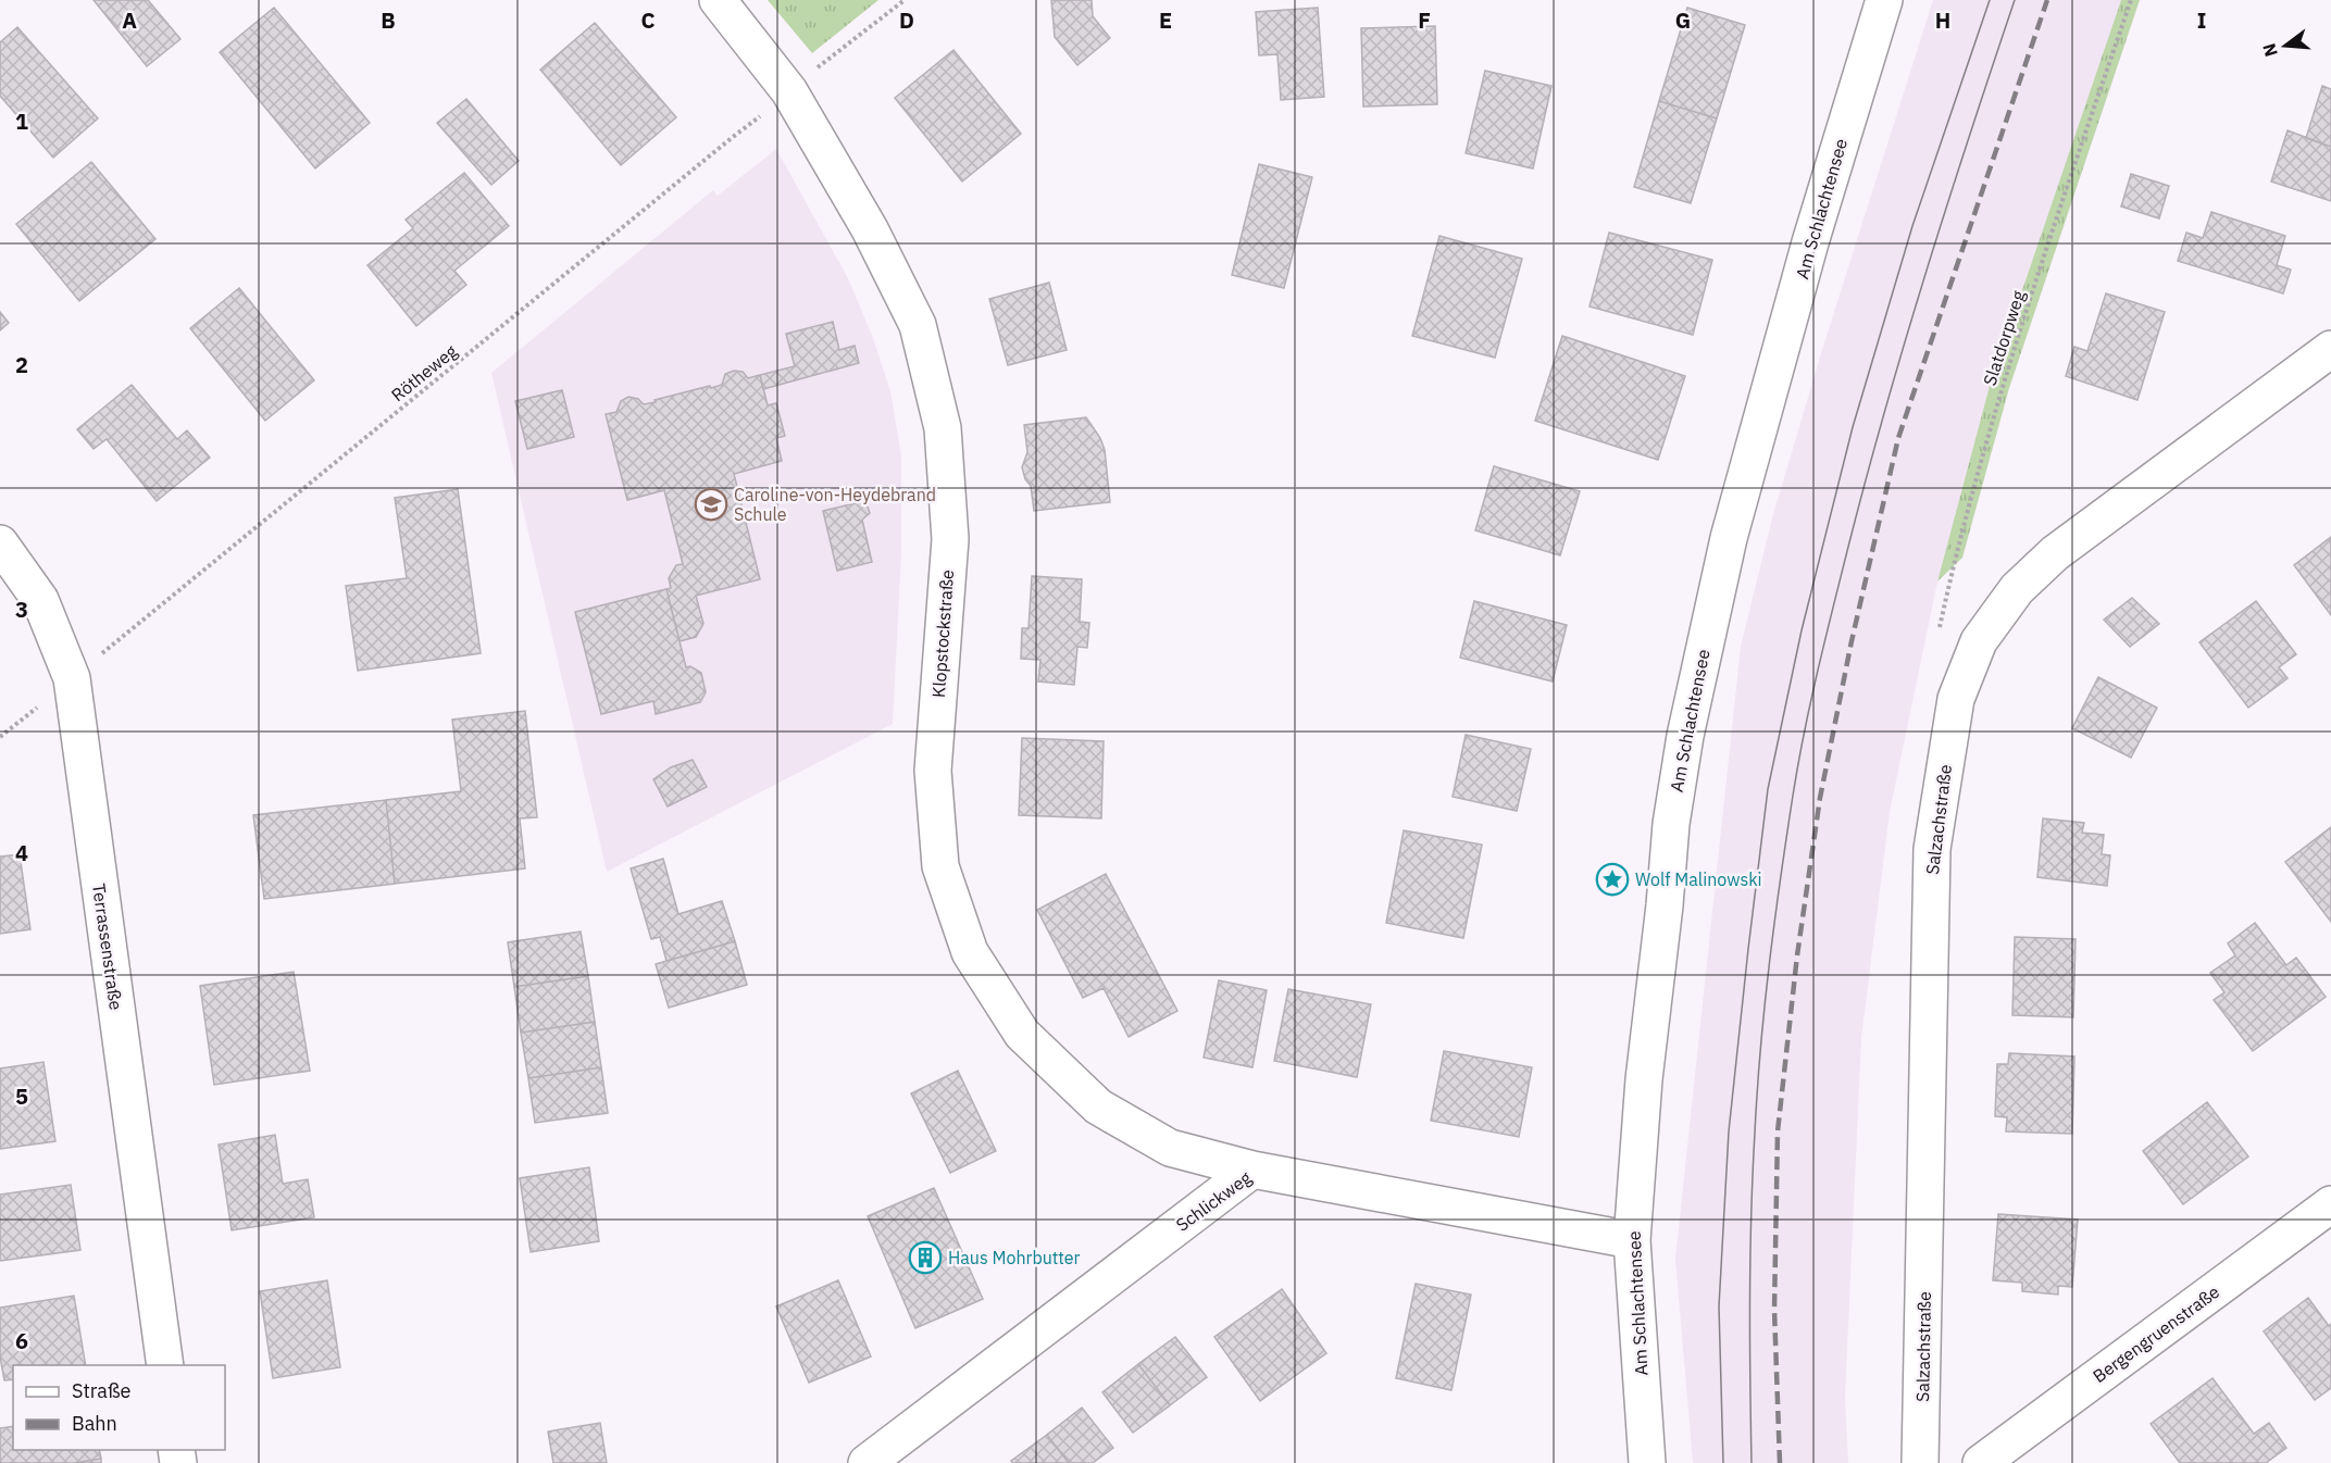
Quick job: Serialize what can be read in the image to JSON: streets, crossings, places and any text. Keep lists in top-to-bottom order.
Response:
{
  "streets": {
    "street": [
      "Am Schlachtensee",
      "Klopstockstraße",
      "Salzachstraße",
      "Terrassenstraße",
      "Schlickweg",
      "Bergengruenstraße"
    ],
    "path": ["Slatdorpweg", "Rötheweg"]
  },
  "crossings": [
    ["Am Schlachtensee", "Schlickweg"],
    ["Klopstockstraße", "Schlickweg"]
  ],
  "places": {
    "school or university": ["Caroline-von-Heydebrand Schule"],
    "place": ["Wolf Malinowski"],
    "building": ["Haus Mohrbutter"]
  },
  "legend": ["Straße", "Bahn"],
  "north": "left",
  "grid": {
    "columns": [
      "A",
      "B",
      "C",
      "D",
      "E",
      "F",
      "G",
      "H",
      "I"
    ],
    "rows": [
      "1",
      "2",
      "3",
      "4",
      "5",
      "6"
    ]
  }
}
